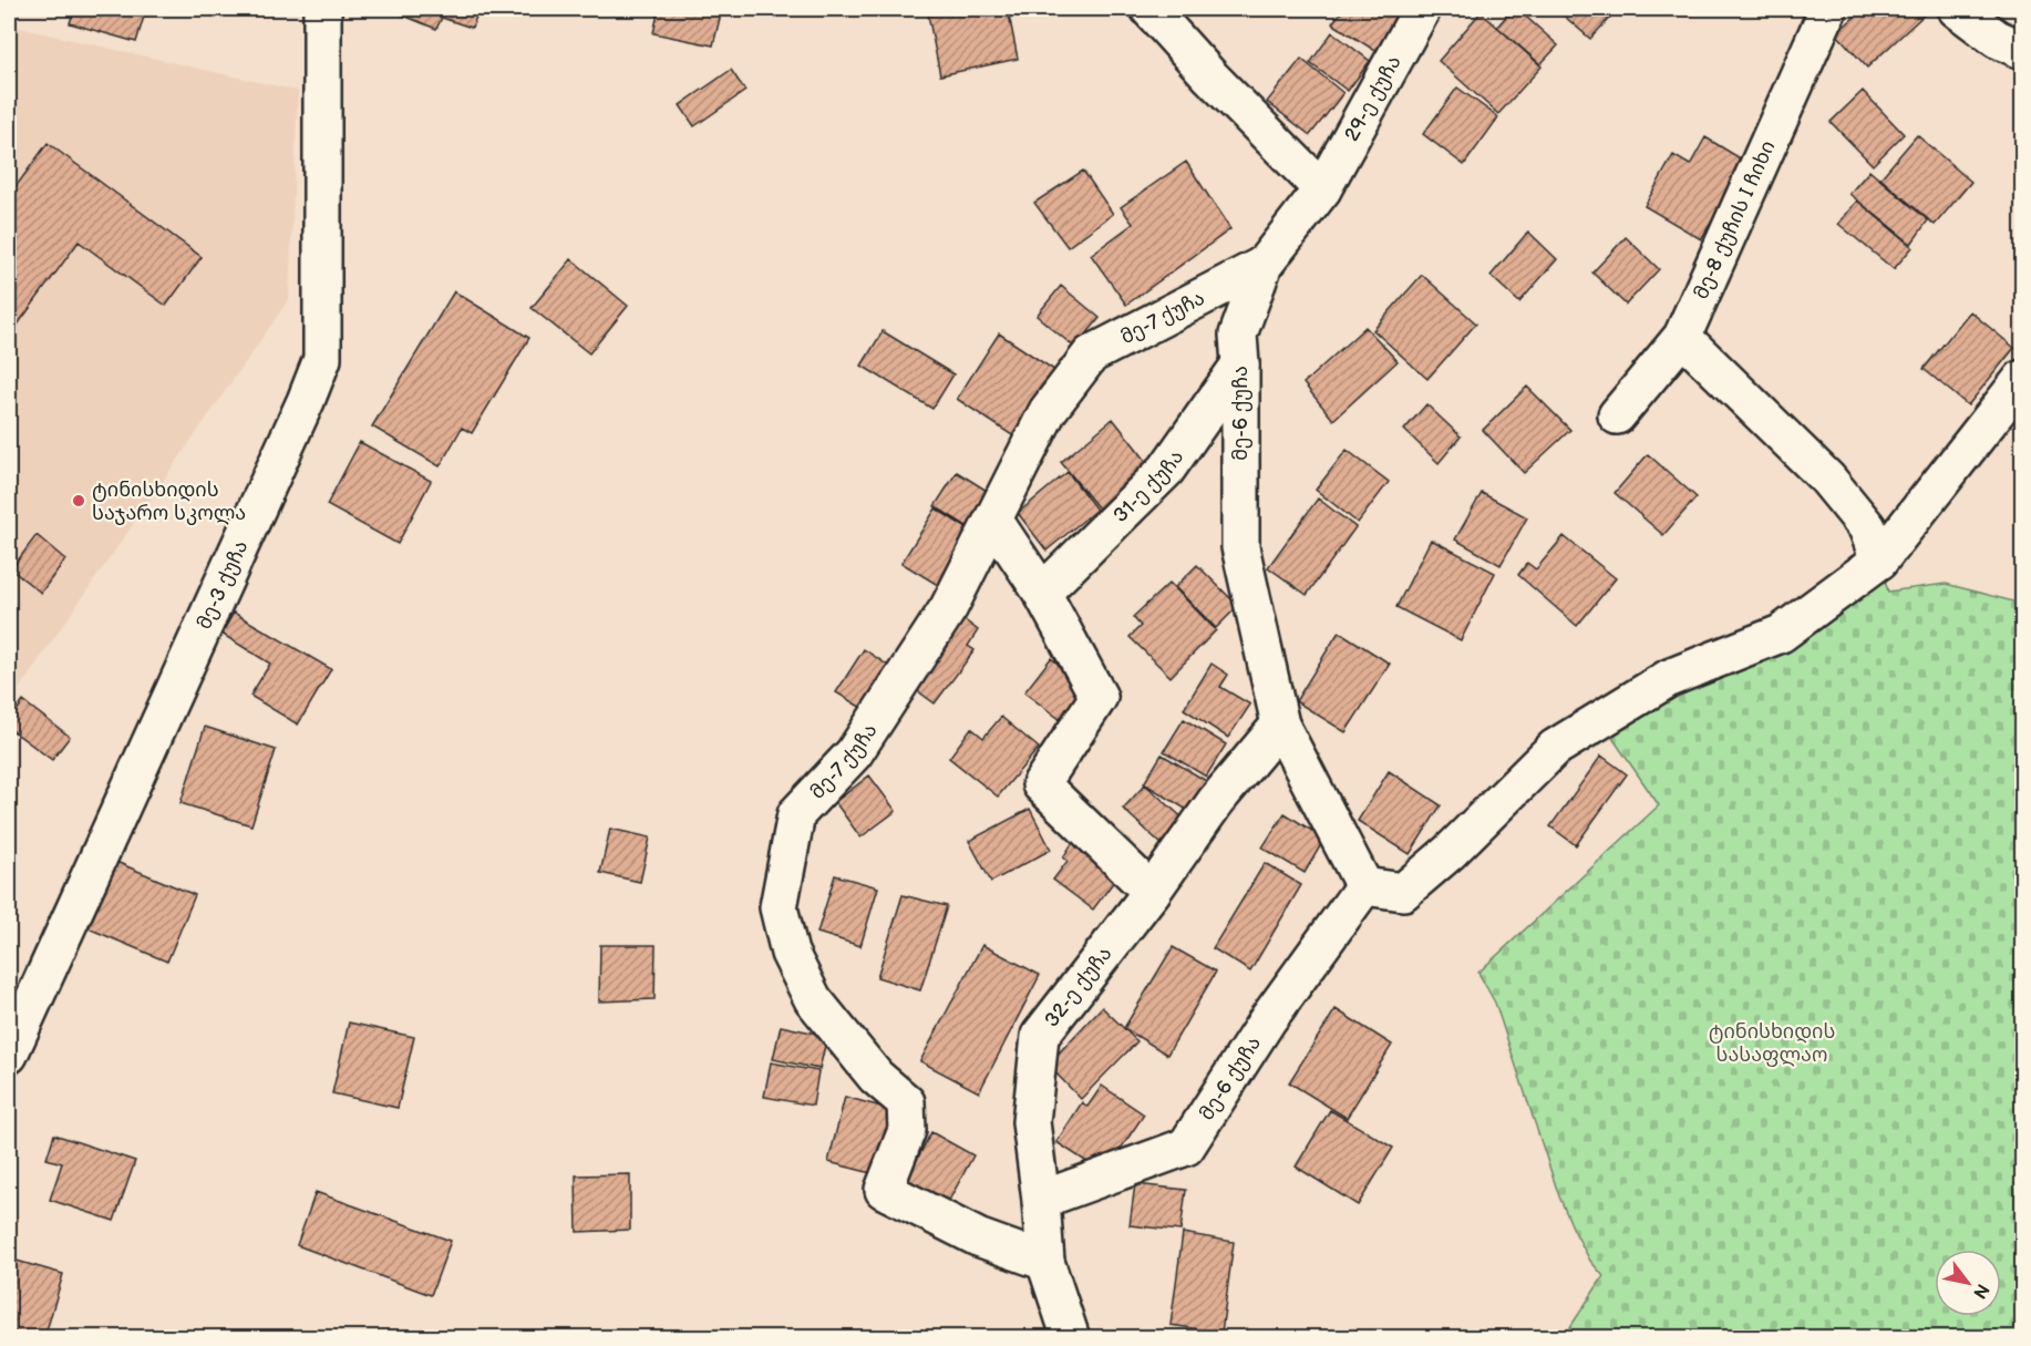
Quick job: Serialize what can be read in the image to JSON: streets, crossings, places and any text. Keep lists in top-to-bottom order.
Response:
{
  "streets": {
    "street": [
      "29-ე ქუჩა",
      "მე-8 ქუჩის I ჩიხი",
      "მე-7 ქუჩა",
      "მე-6 ქუჩა",
      "31-ე ქუჩა",
      "მე-3 ქუჩა",
      "32-ე ქუჩა"
    ]
  },
  "crossings": [
    ["29-ე ქუჩა", "მე-6 ქუჩა"],
    ["მე-7 ქუჩა", "მე-6 ქუჩა"],
    ["მე-7 ქუჩა", "32-ე ქუჩა"],
    ["მე-6 ქუჩა", "31-ე ქუჩა"],
    ["მე-6 ქუჩა", "32-ე ქუჩა"]
  ],
  "parks": ["ტინისხიდის სასაფლაო"],
  "places": ["ტინისხიდის საჯარო სკოლა"],
  "north": "bottom right"
}
